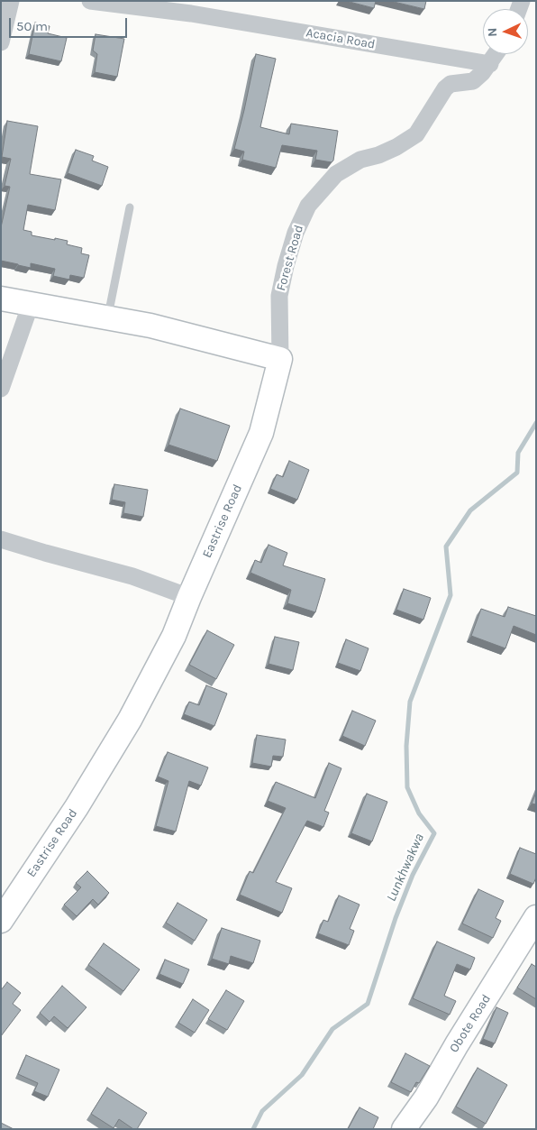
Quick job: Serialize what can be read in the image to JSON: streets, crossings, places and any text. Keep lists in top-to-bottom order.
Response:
{
  "streets": {
    "street": [
      "Acacia Road",
      "Forest Road",
      "Eastrise Road",
      "Obote Road"
    ]
  },
  "crossings": [
    ["Acacia Road", "Forest Road"],
    ["Forest Road", "Eastrise Road"]
  ],
  "water": ["Lunkhwakwa"],
  "scale_bar": "50 m",
  "north": "left"
}
